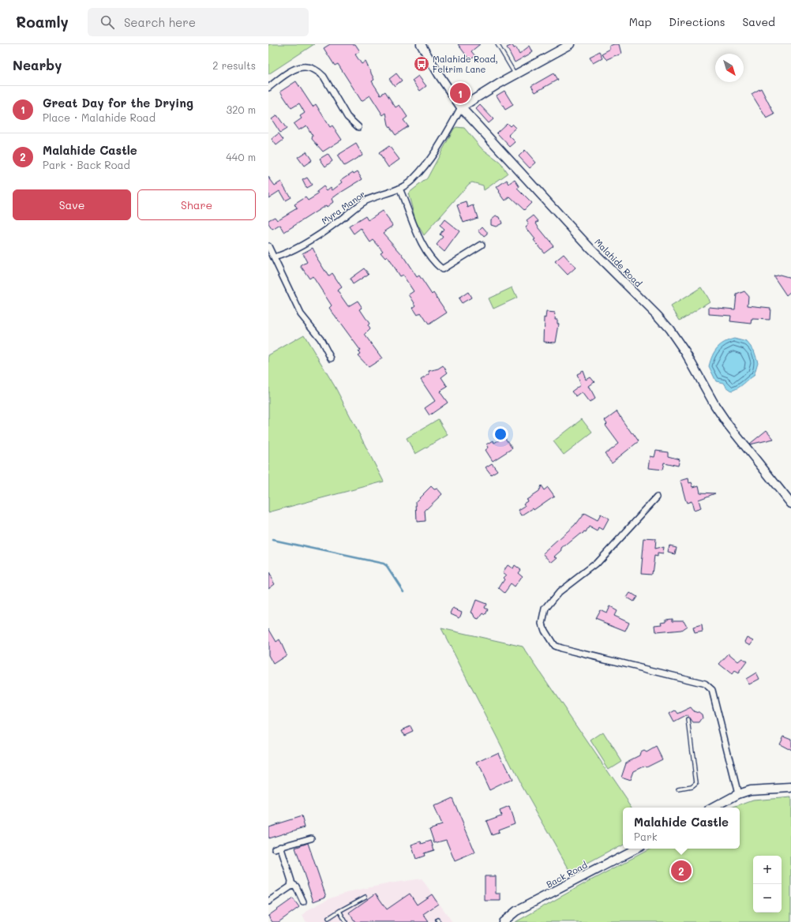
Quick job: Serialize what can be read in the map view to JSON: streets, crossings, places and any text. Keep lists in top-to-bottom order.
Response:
{
  "streets": {
    "main road": ["Malahide Road", "Back Road"],
    "street": ["Myra Manor"]
  },
  "crossings": [
    ["Myra Manor", "Malahide Road"]
  ],
  "places": {
    "bus stop": ["Malahide Road, Feltrim Lane"]
  },
  "north": "bottom right",
  "page": {
    "header": "Roamly",
    "search": "Search here",
    "nav": ["Map", "Directions", "Saved"],
    "heading": ["Nearby", "2 results"],
    "pins": ["1", "2"],
    "list": [
      {
        "mark": "1",
        "name": "Great Day for the Drying",
        "note": "Place · Malahide Road",
        "value": "320 m"
      },
      {
        "mark": "2",
        "name": "Malahide Castle",
        "note": "Park · Back Road",
        "value": "440 m"
      }
    ],
    "buttons": ["Save", "Share"],
    "popup": ["Malahide Castle", "Park"],
    "map_buttons": ["+", "−"]
  }
}
